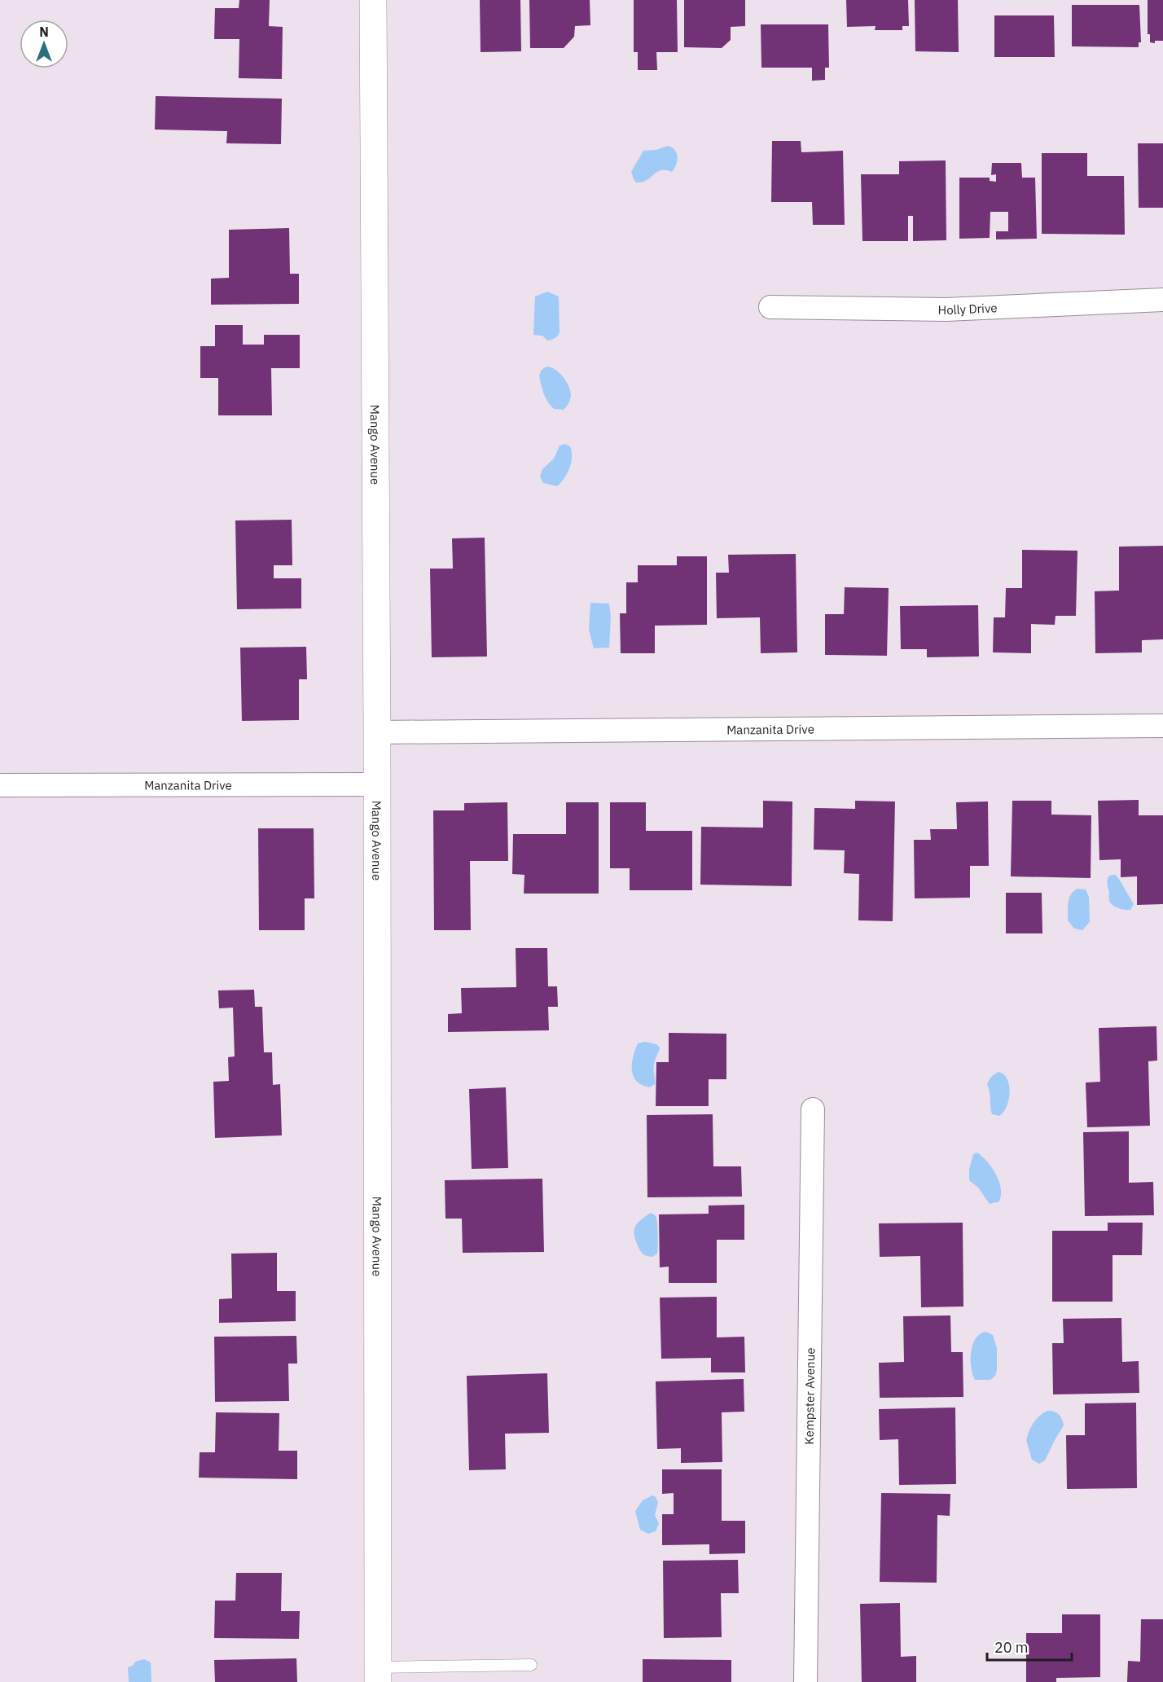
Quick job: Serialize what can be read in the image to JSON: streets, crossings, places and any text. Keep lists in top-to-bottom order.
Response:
{
  "streets": {
    "street": [
      "Holly Drive",
      "Mango Avenue",
      "Manzanita Drive",
      "Kempster Avenue"
    ]
  },
  "crossings": [
    ["Mango Avenue", "Manzanita Drive"]
  ],
  "scale_bar": "20 m",
  "north": "top"
}
